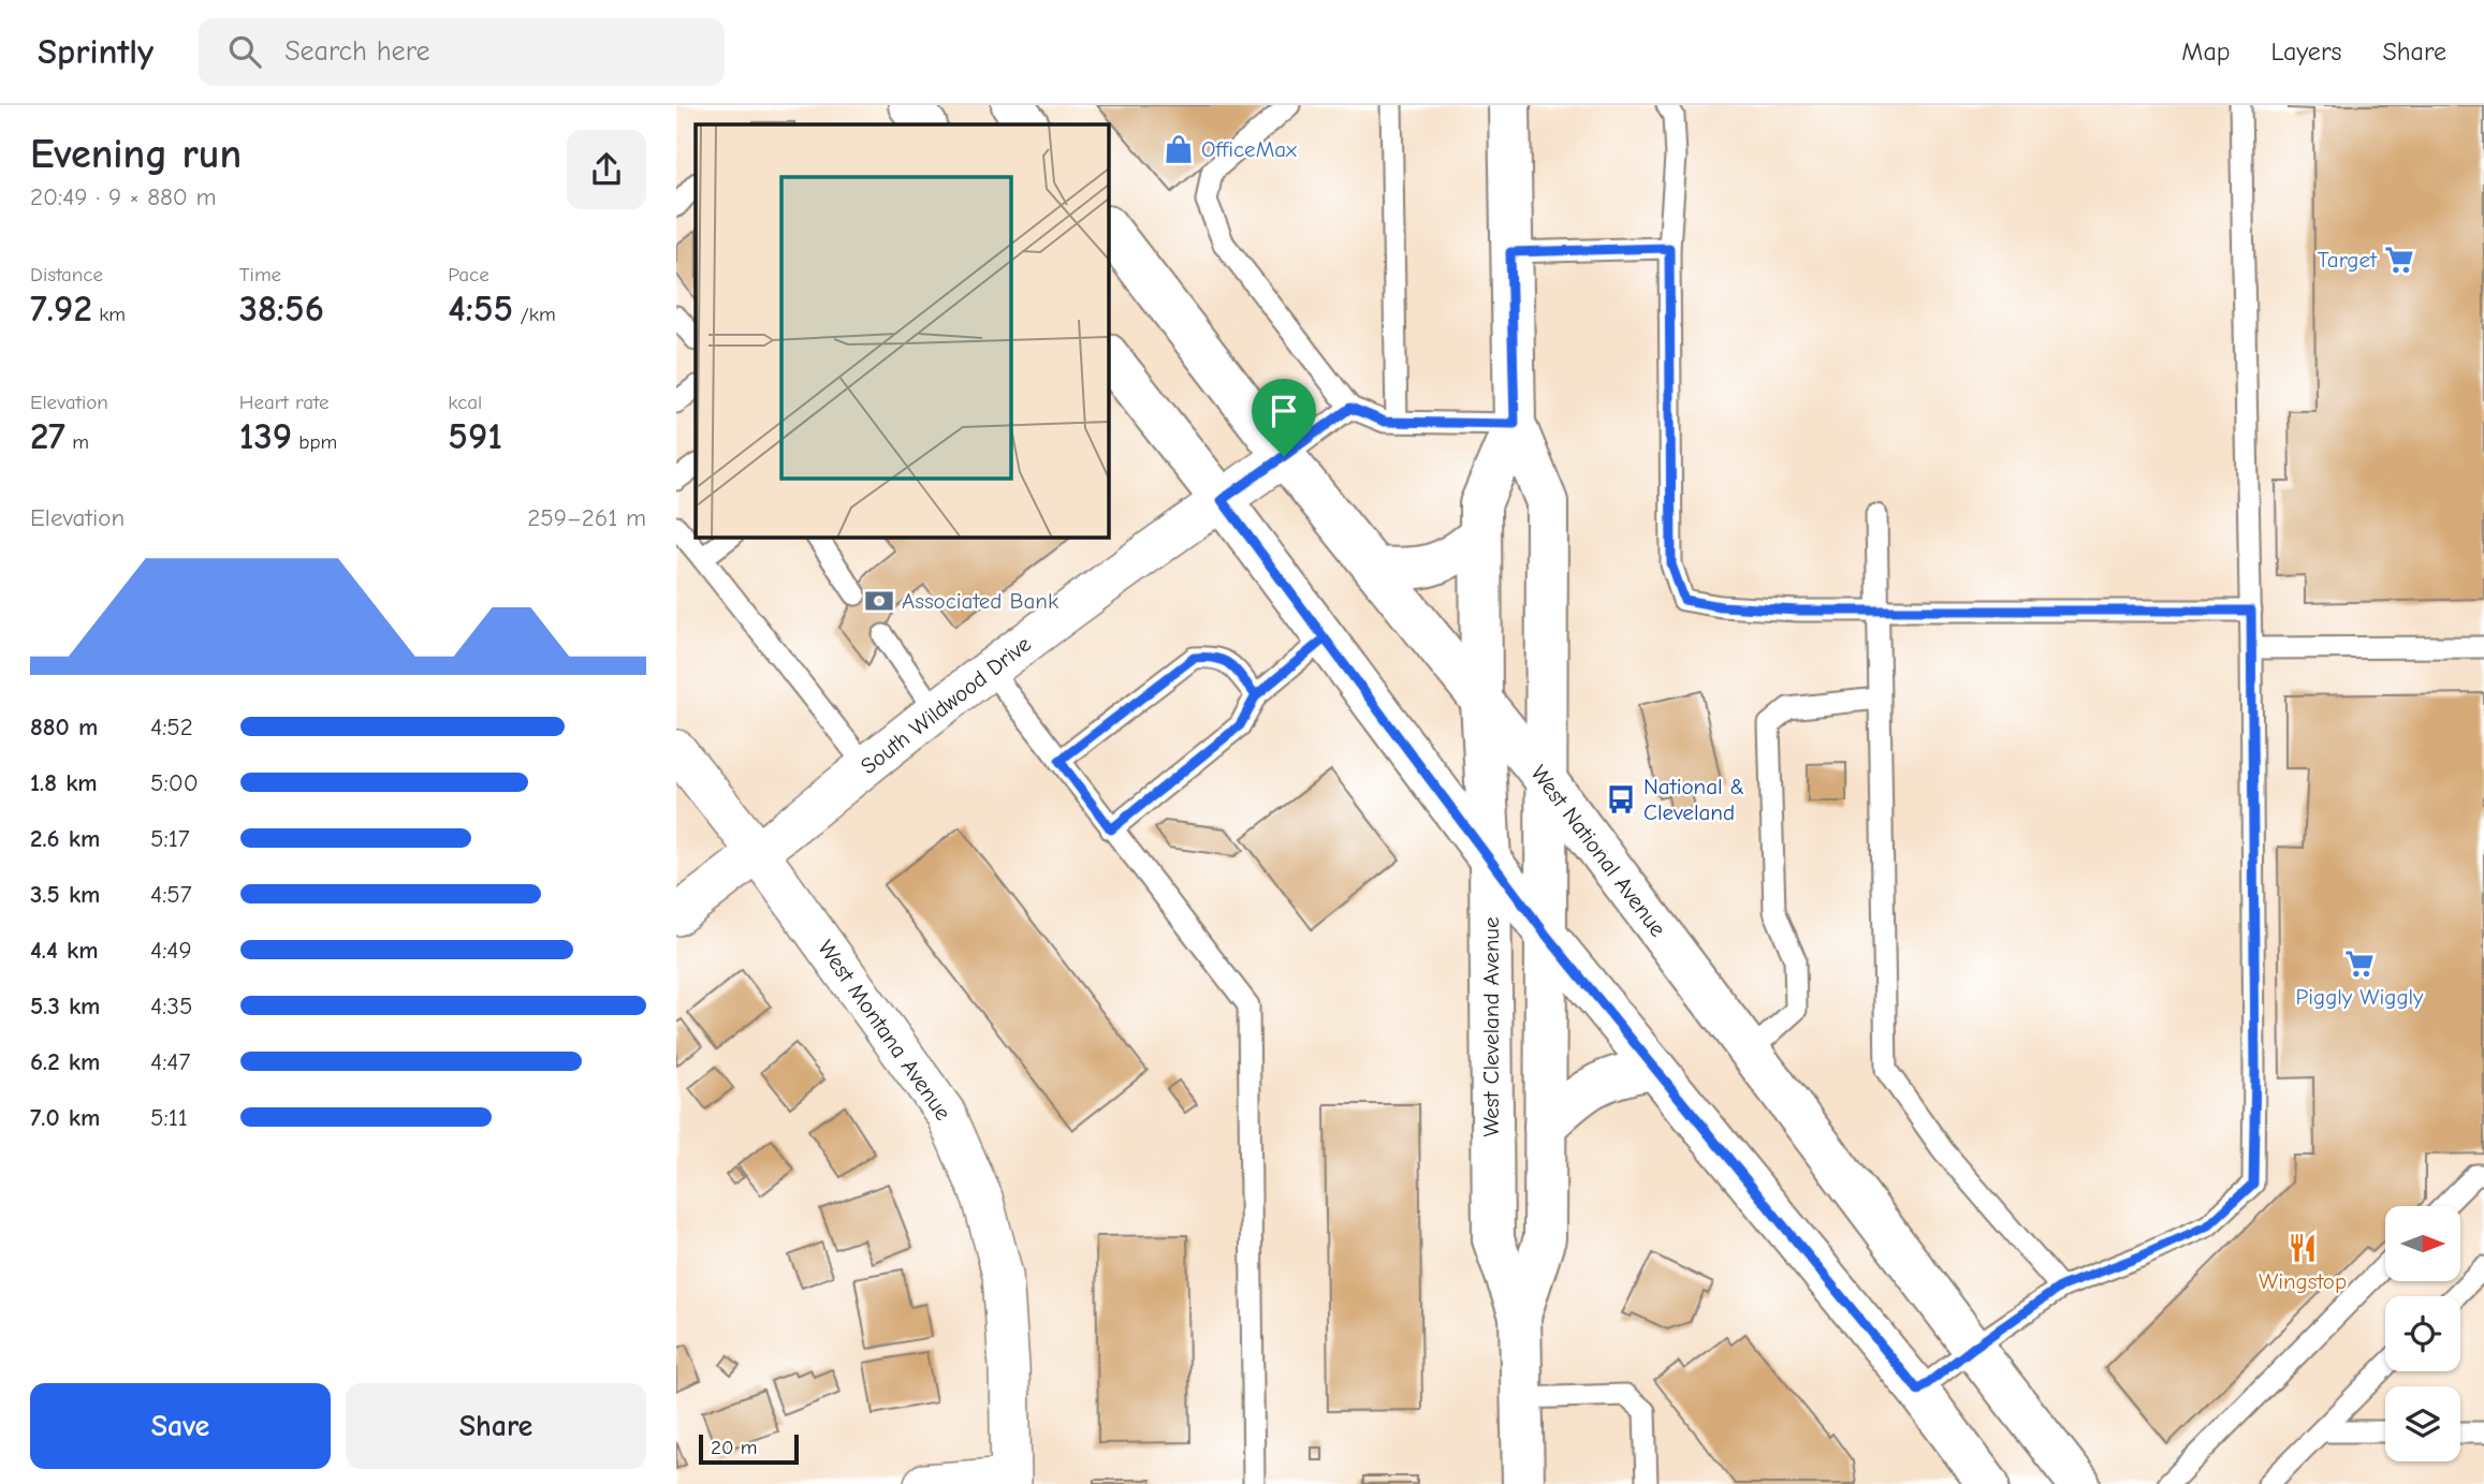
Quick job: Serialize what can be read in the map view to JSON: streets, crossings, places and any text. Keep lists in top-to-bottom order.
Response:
{
  "streets": {
    "main road": ["West National Avenue", "West Cleveland Avenue"],
    "street": ["South Wildwood Drive", "West Montana Avenue"]
  },
  "crossings": [
    ["South Wildwood Drive", "West National Avenue"],
    ["South Wildwood Drive", "West Montana Avenue"],
    ["West National Avenue", "West Cleveland Avenue"]
  ],
  "places": {
    "shop": ["OfficeMax"],
    "supermarket": ["Target", "Piggly Wiggly"],
    "bank": ["Associated Bank"],
    "bus stop": ["National & Cleveland"],
    "restaurant": ["Wingstop"]
  },
  "scale_bar": "20 m",
  "north": "right",
  "page": {
    "header": "Sprintly",
    "search": "Search here",
    "nav": ["Map", "Layers", "Share"],
    "heading": ["Evening run", "20:49 · 9 × 880 m"],
    "stats": [
      ["Distance", "7.92 km"],
      ["Time", "38:56"],
      ["Pace", "4:55 /km"],
      ["Elevation", "27 m"],
      ["Heart rate", "139 bpm"],
      ["kcal", "591"]
    ],
    "chart": ["Elevation", "259–261 m"],
    "list": [
      {
        "name": "880 m",
        "note": "4:52"
      },
      {
        "name": "1.8 km",
        "note": "5:00"
      },
      {
        "name": "2.6 km",
        "note": "5:17"
      },
      {
        "name": "3.5 km",
        "note": "4:57"
      },
      {
        "name": "4.4 km",
        "note": "4:49"
      },
      {
        "name": "5.3 km",
        "note": "4:35"
      },
      {
        "name": "6.2 km",
        "note": "4:47"
      },
      {
        "name": "7.0 km",
        "note": "5:11"
      }
    ],
    "buttons": ["Save", "Share"],
    "scale": "20 m"
  }
}
